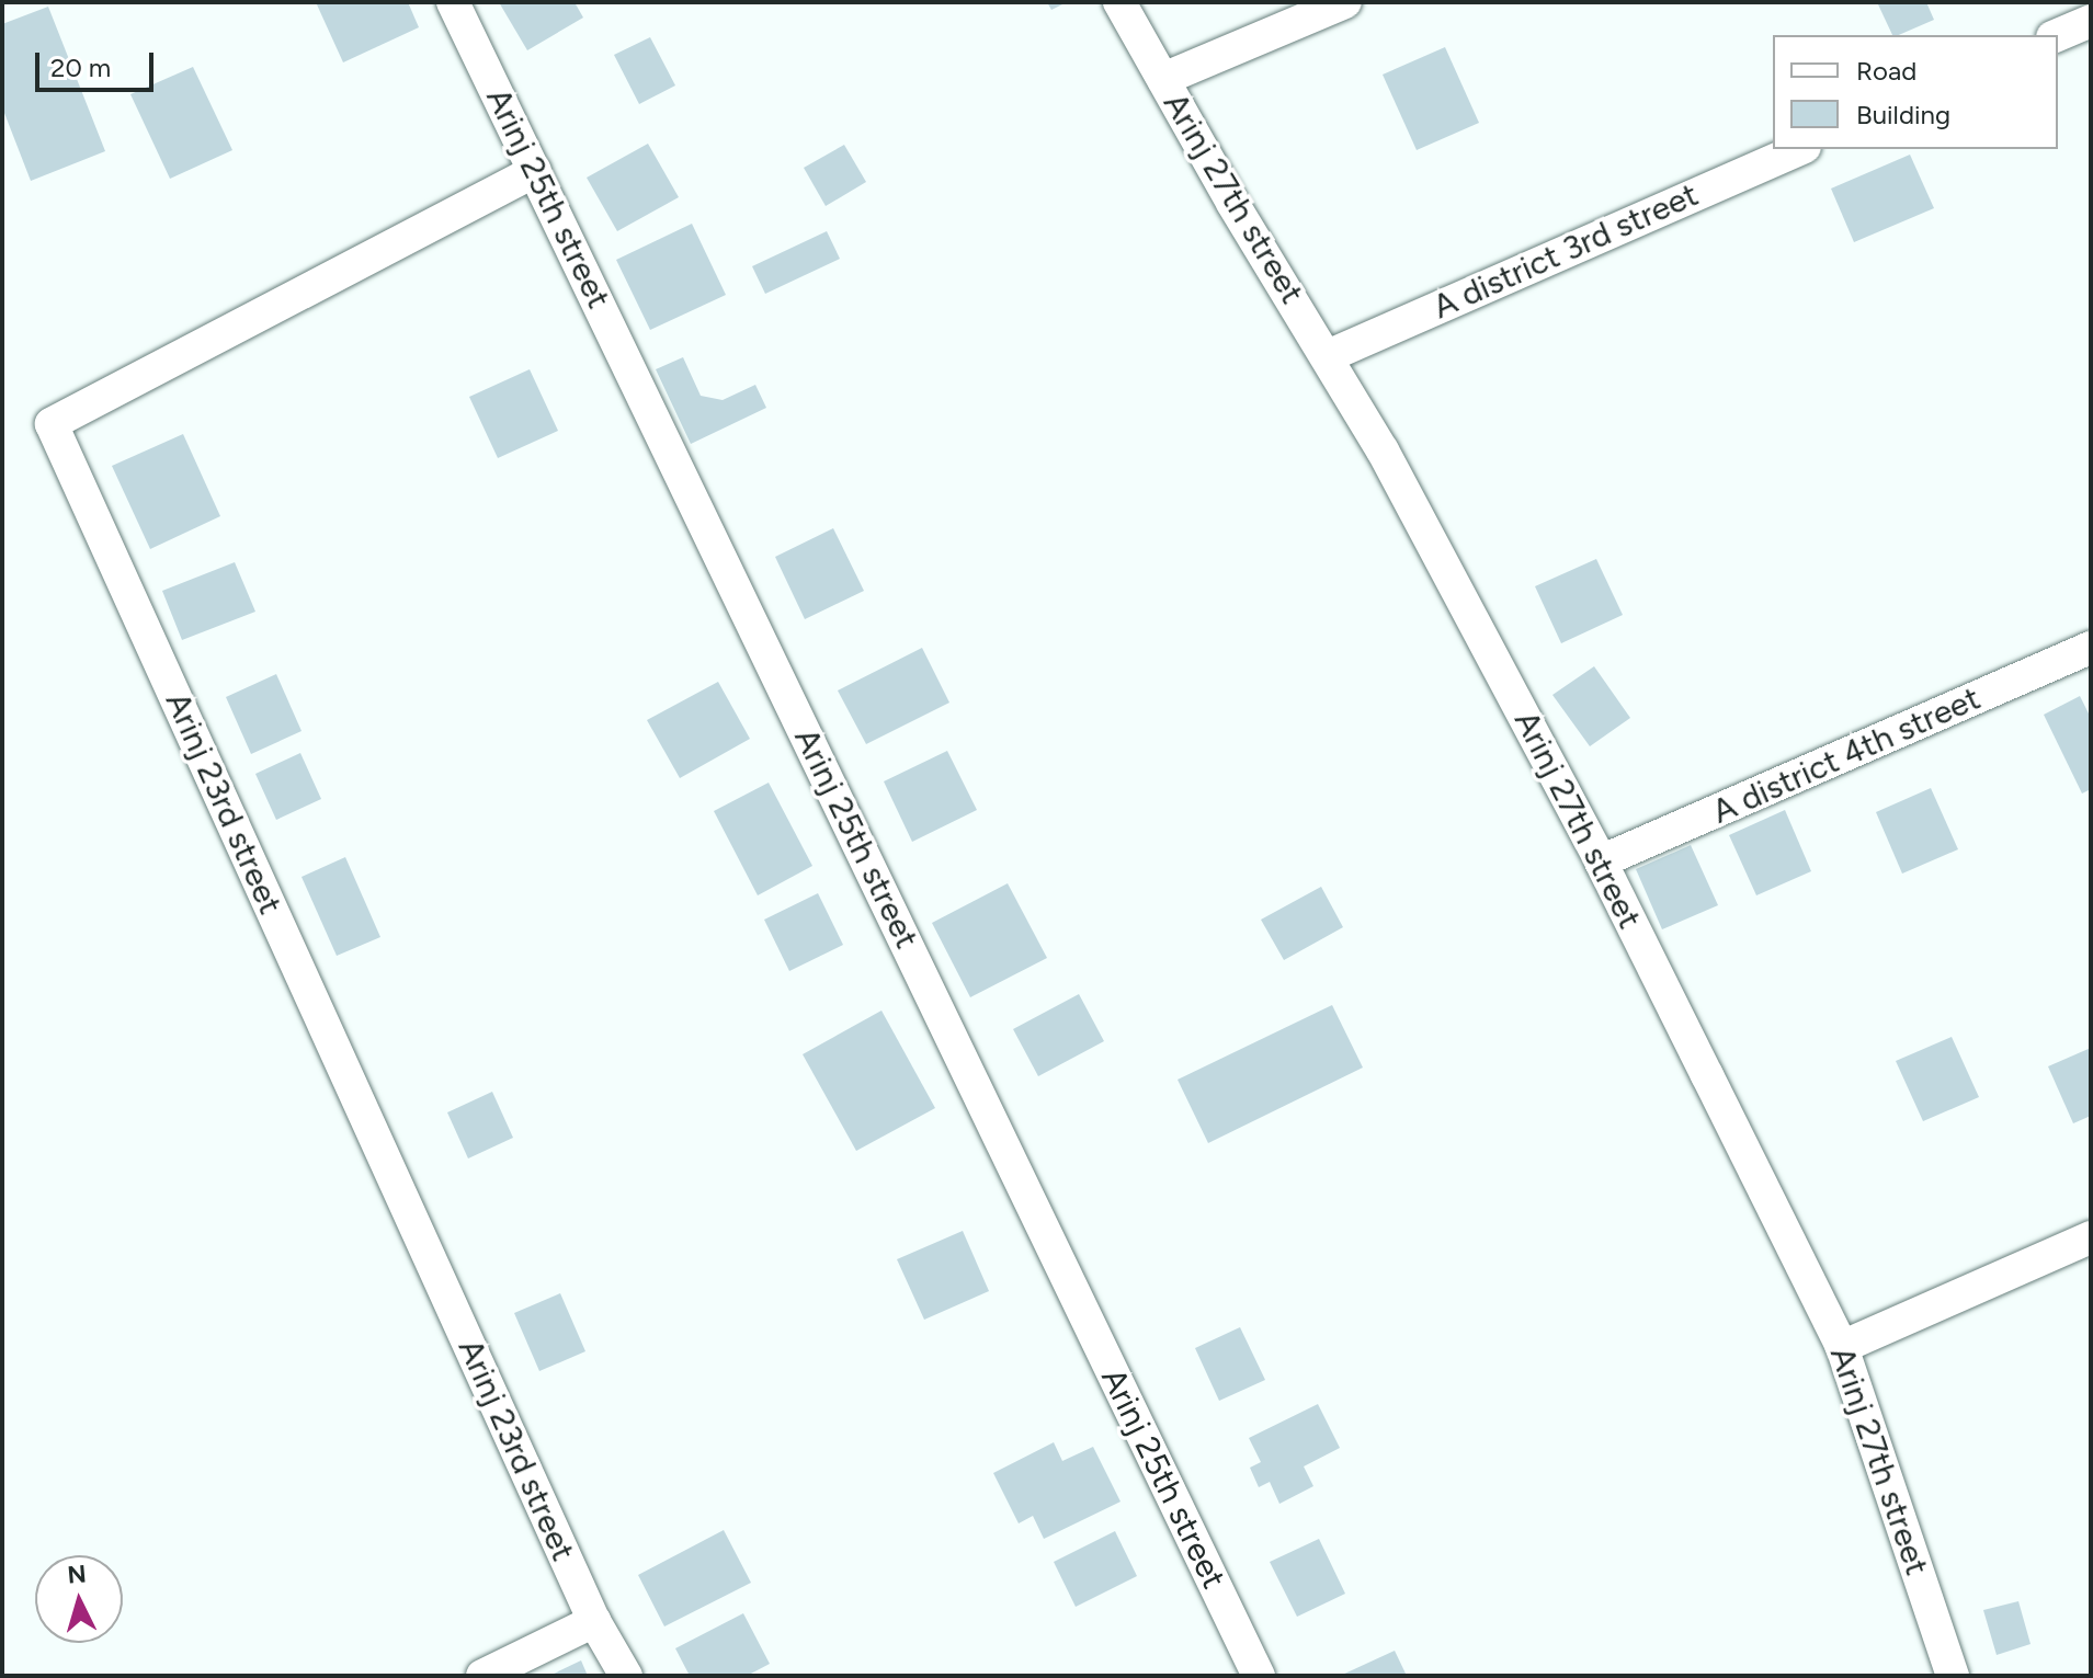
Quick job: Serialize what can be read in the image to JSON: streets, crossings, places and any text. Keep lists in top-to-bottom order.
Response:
{
  "streets": {
    "street": [
      "Arinj 25th street",
      "Arinj 27th street",
      "A district 3rd street",
      "A district 4th street",
      "Arinj 23rd street"
    ]
  },
  "crossings": [
    ["Arinj 25th street", "Arinj 23rd street"],
    ["Arinj 27th street", "A district 3rd street"],
    ["Arinj 27th street", "A district 4th street"]
  ],
  "legend": ["Road", "Building"],
  "scale_bar": "20 m",
  "north": "top"
}
